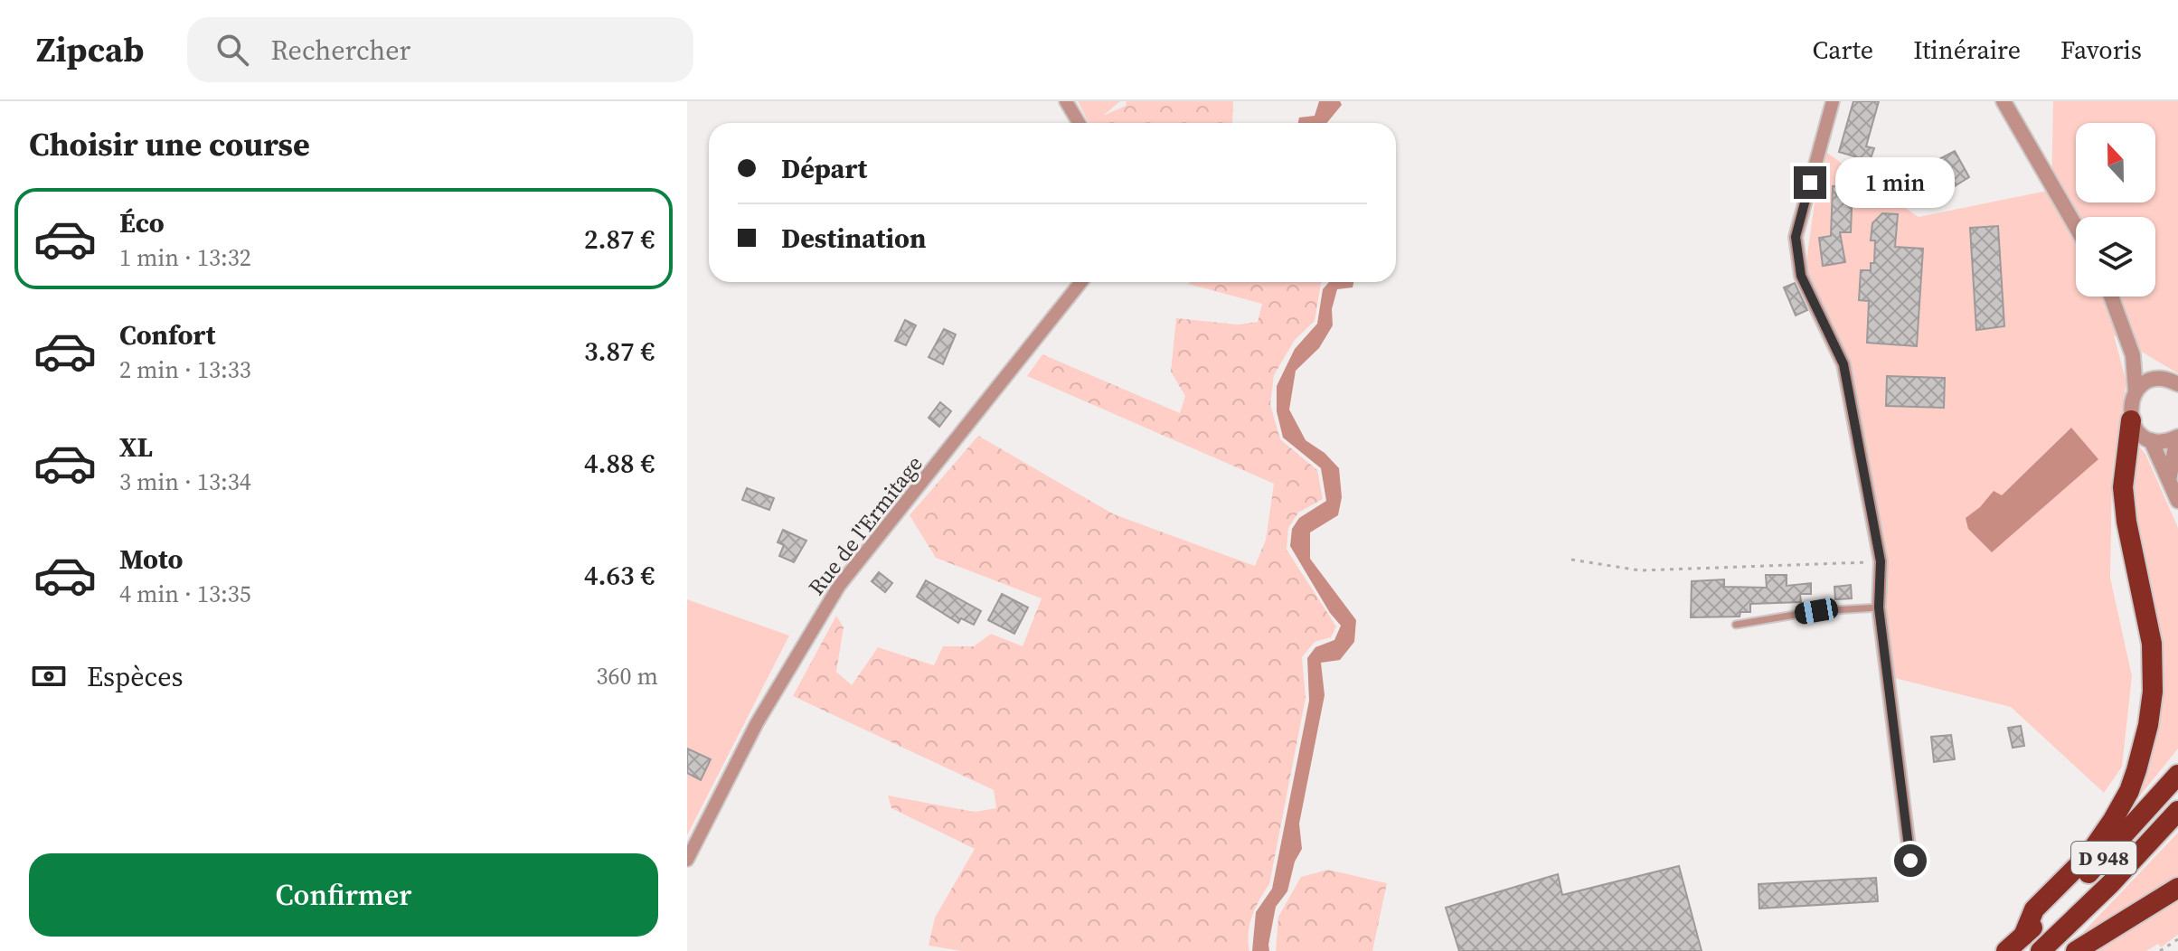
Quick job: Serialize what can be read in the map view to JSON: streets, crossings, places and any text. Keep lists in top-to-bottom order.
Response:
{
  "streets": {
    "highway": ["D 948"],
    "street": ["Rue de l'Ermitage"]
  },
  "north": "top",
  "page": {
    "header": "Zipcab",
    "search": "Rechercher",
    "nav": ["Carte", "Itinéraire", "Favoris"],
    "heading": "Choisir une course",
    "banner": ["Départ", "Destination"],
    "bubble": "1 min",
    "list": [
      {
        "name": "Éco",
        "note": "1 min · 13:32",
        "value": "2.87 €"
      },
      {
        "name": "Confort",
        "note": "2 min · 13:33",
        "value": "3.87 €"
      },
      {
        "name": "XL",
        "note": "3 min · 13:34",
        "value": "4.88 €"
      },
      {
        "name": "Moto",
        "note": "4 min · 13:35",
        "value": "4.63 €"
      }
    ],
    "pay": ["Espèces", "360 m"],
    "buttons": "Confirmer"
  }
}
